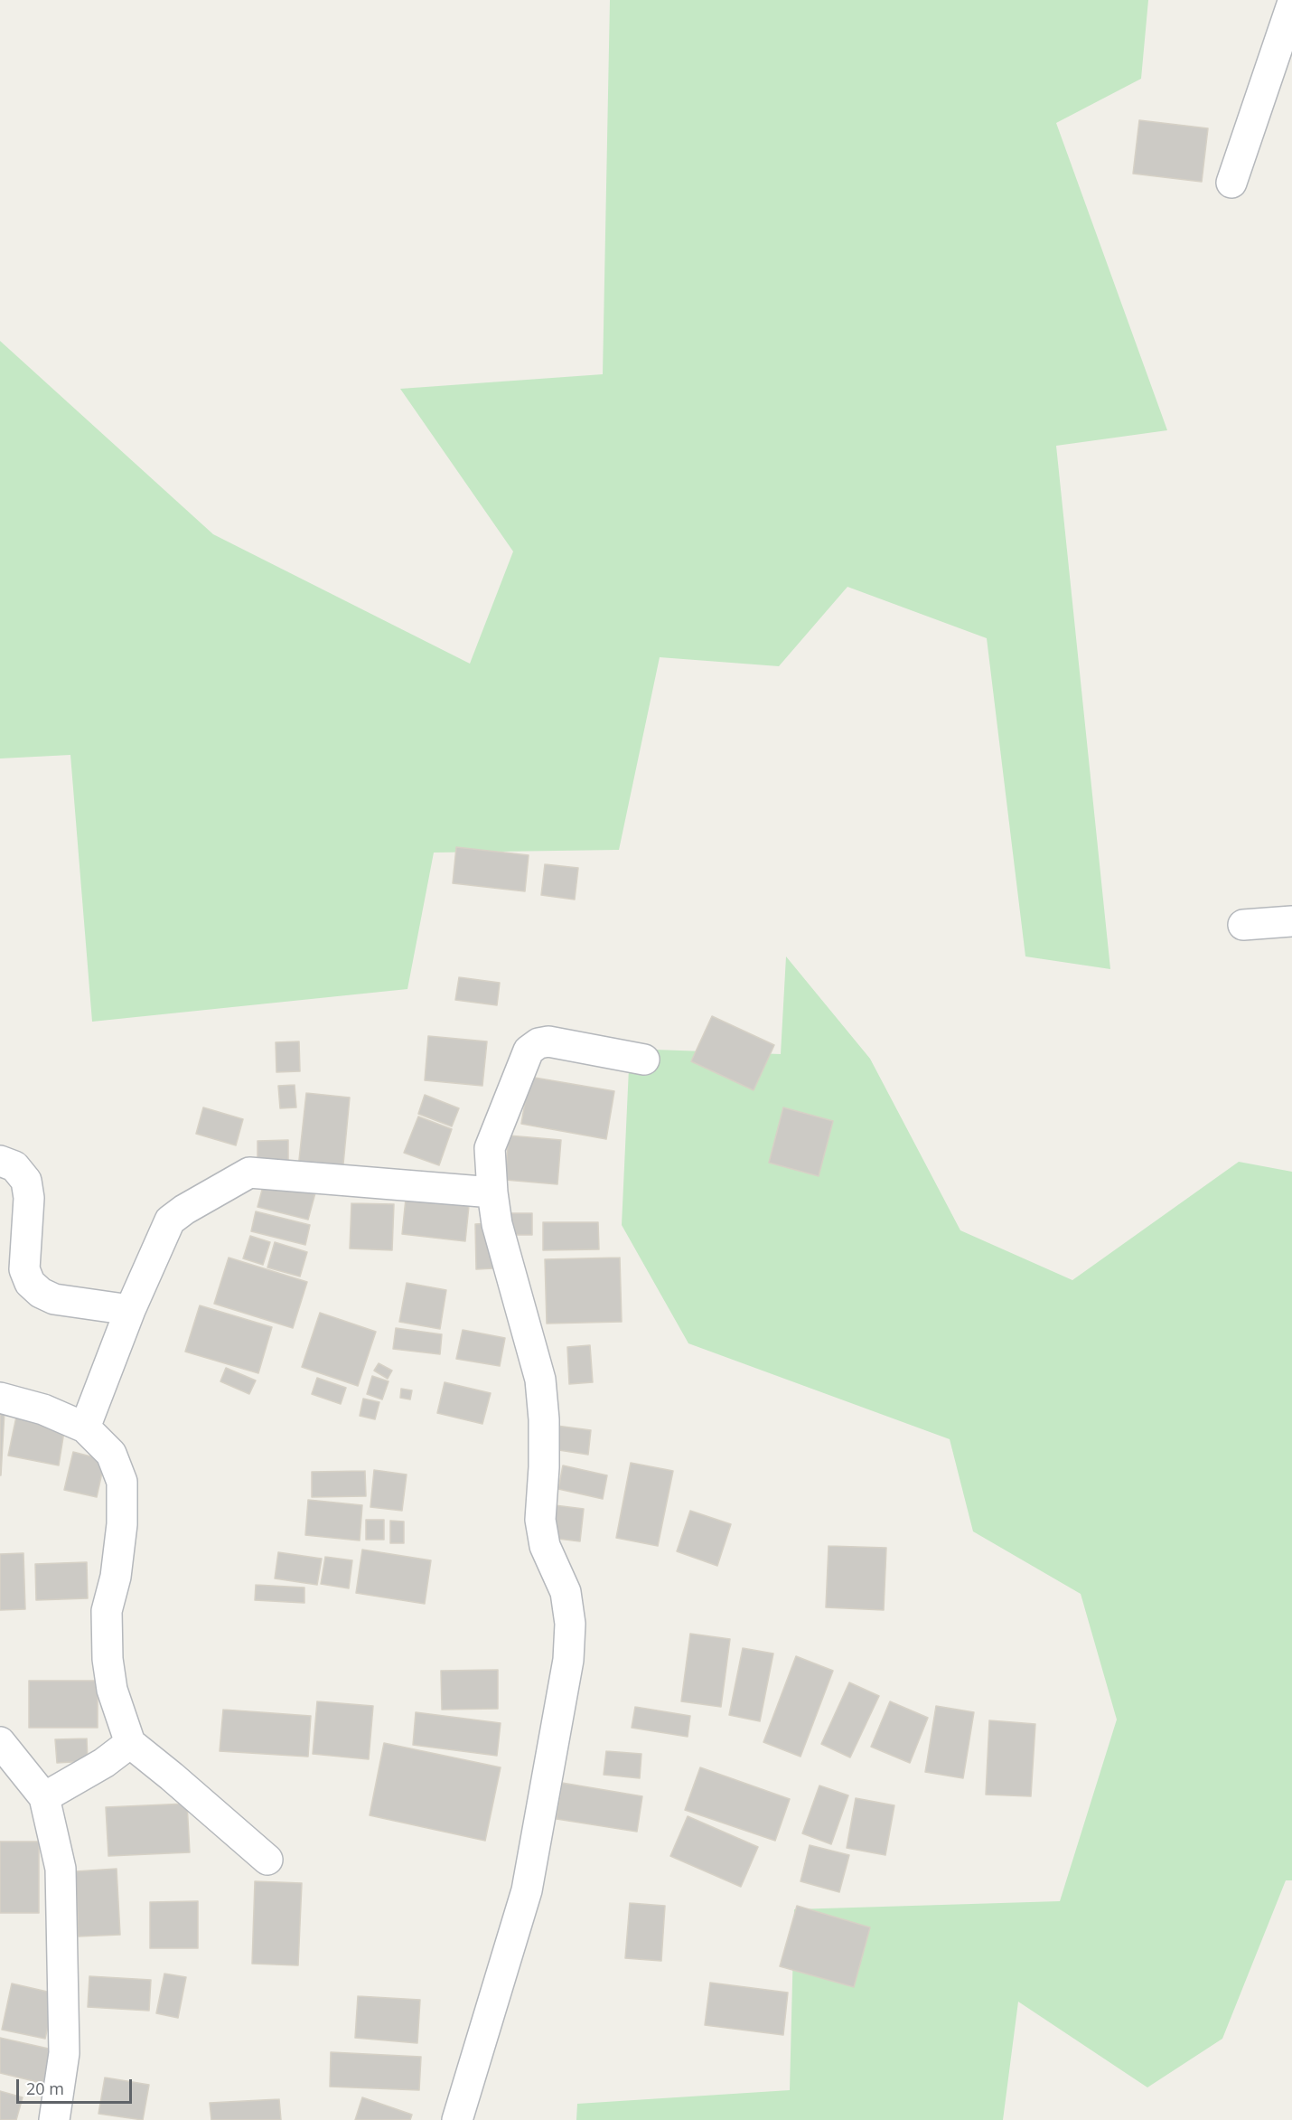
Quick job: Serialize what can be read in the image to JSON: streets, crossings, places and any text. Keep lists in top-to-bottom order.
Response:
{
  "scale_bar": "20 m"
}
